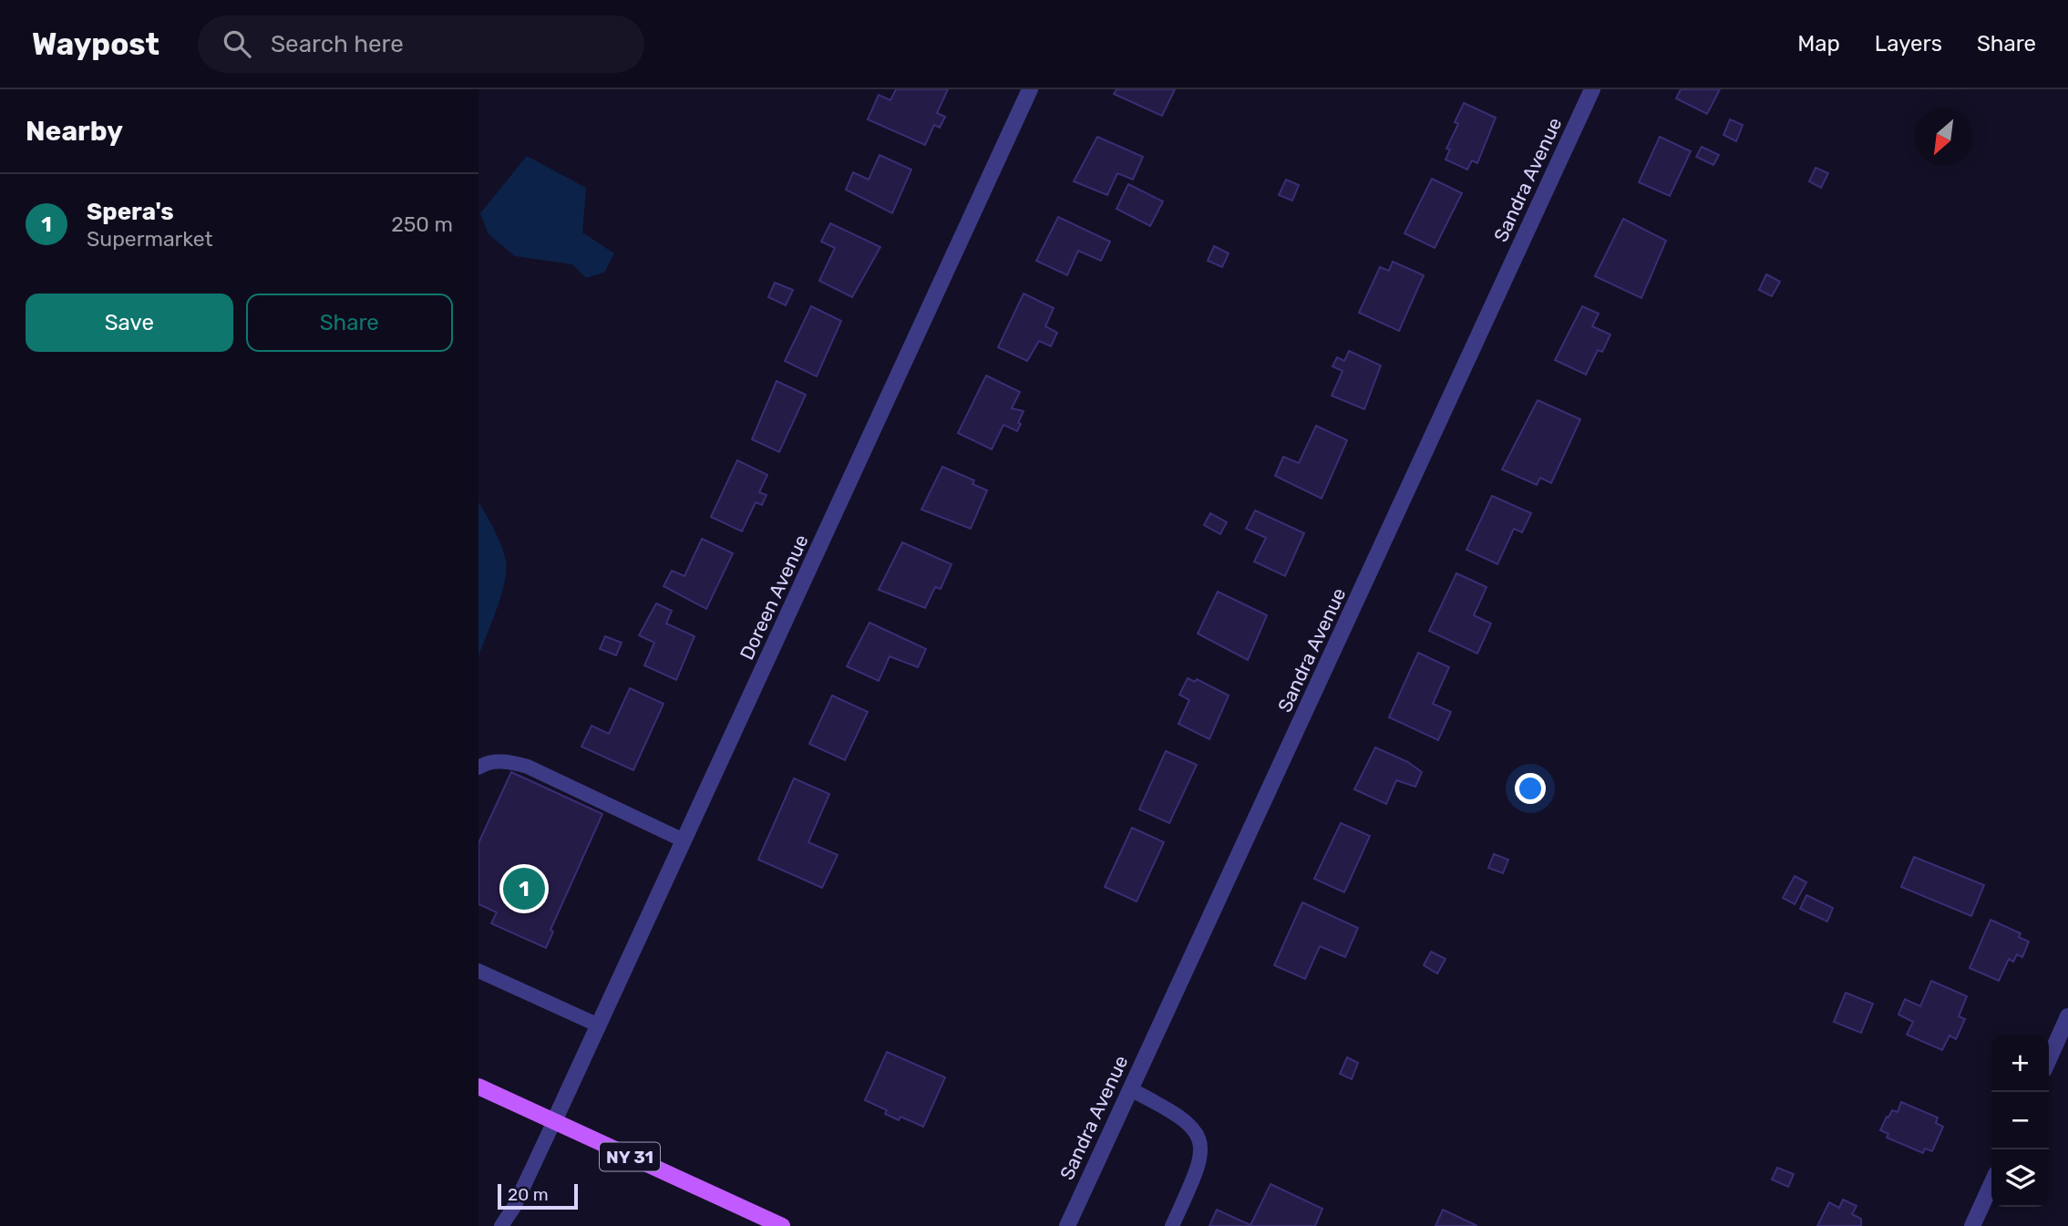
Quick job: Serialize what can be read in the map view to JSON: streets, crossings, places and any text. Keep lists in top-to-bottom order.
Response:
{
  "streets": {
    "main road": ["NY 31"],
    "street": ["Sandra Avenue", "Doreen Avenue"]
  },
  "crossings": [
    ["Doreen Avenue", "NY 31"]
  ],
  "scale_bar": "20 m",
  "north": "bottom left",
  "page": {
    "header": "Waypost",
    "search": "Search here",
    "nav": ["Map", "Layers", "Share"],
    "heading": "Nearby",
    "list": [
      {
        "mark": "1",
        "name": "Spera's",
        "note": "Supermarket",
        "value": "250 m"
      }
    ],
    "buttons": ["Save", "Share"],
    "pins": "1",
    "map_buttons": ["+", "−"],
    "scale": "20 m"
  }
}
